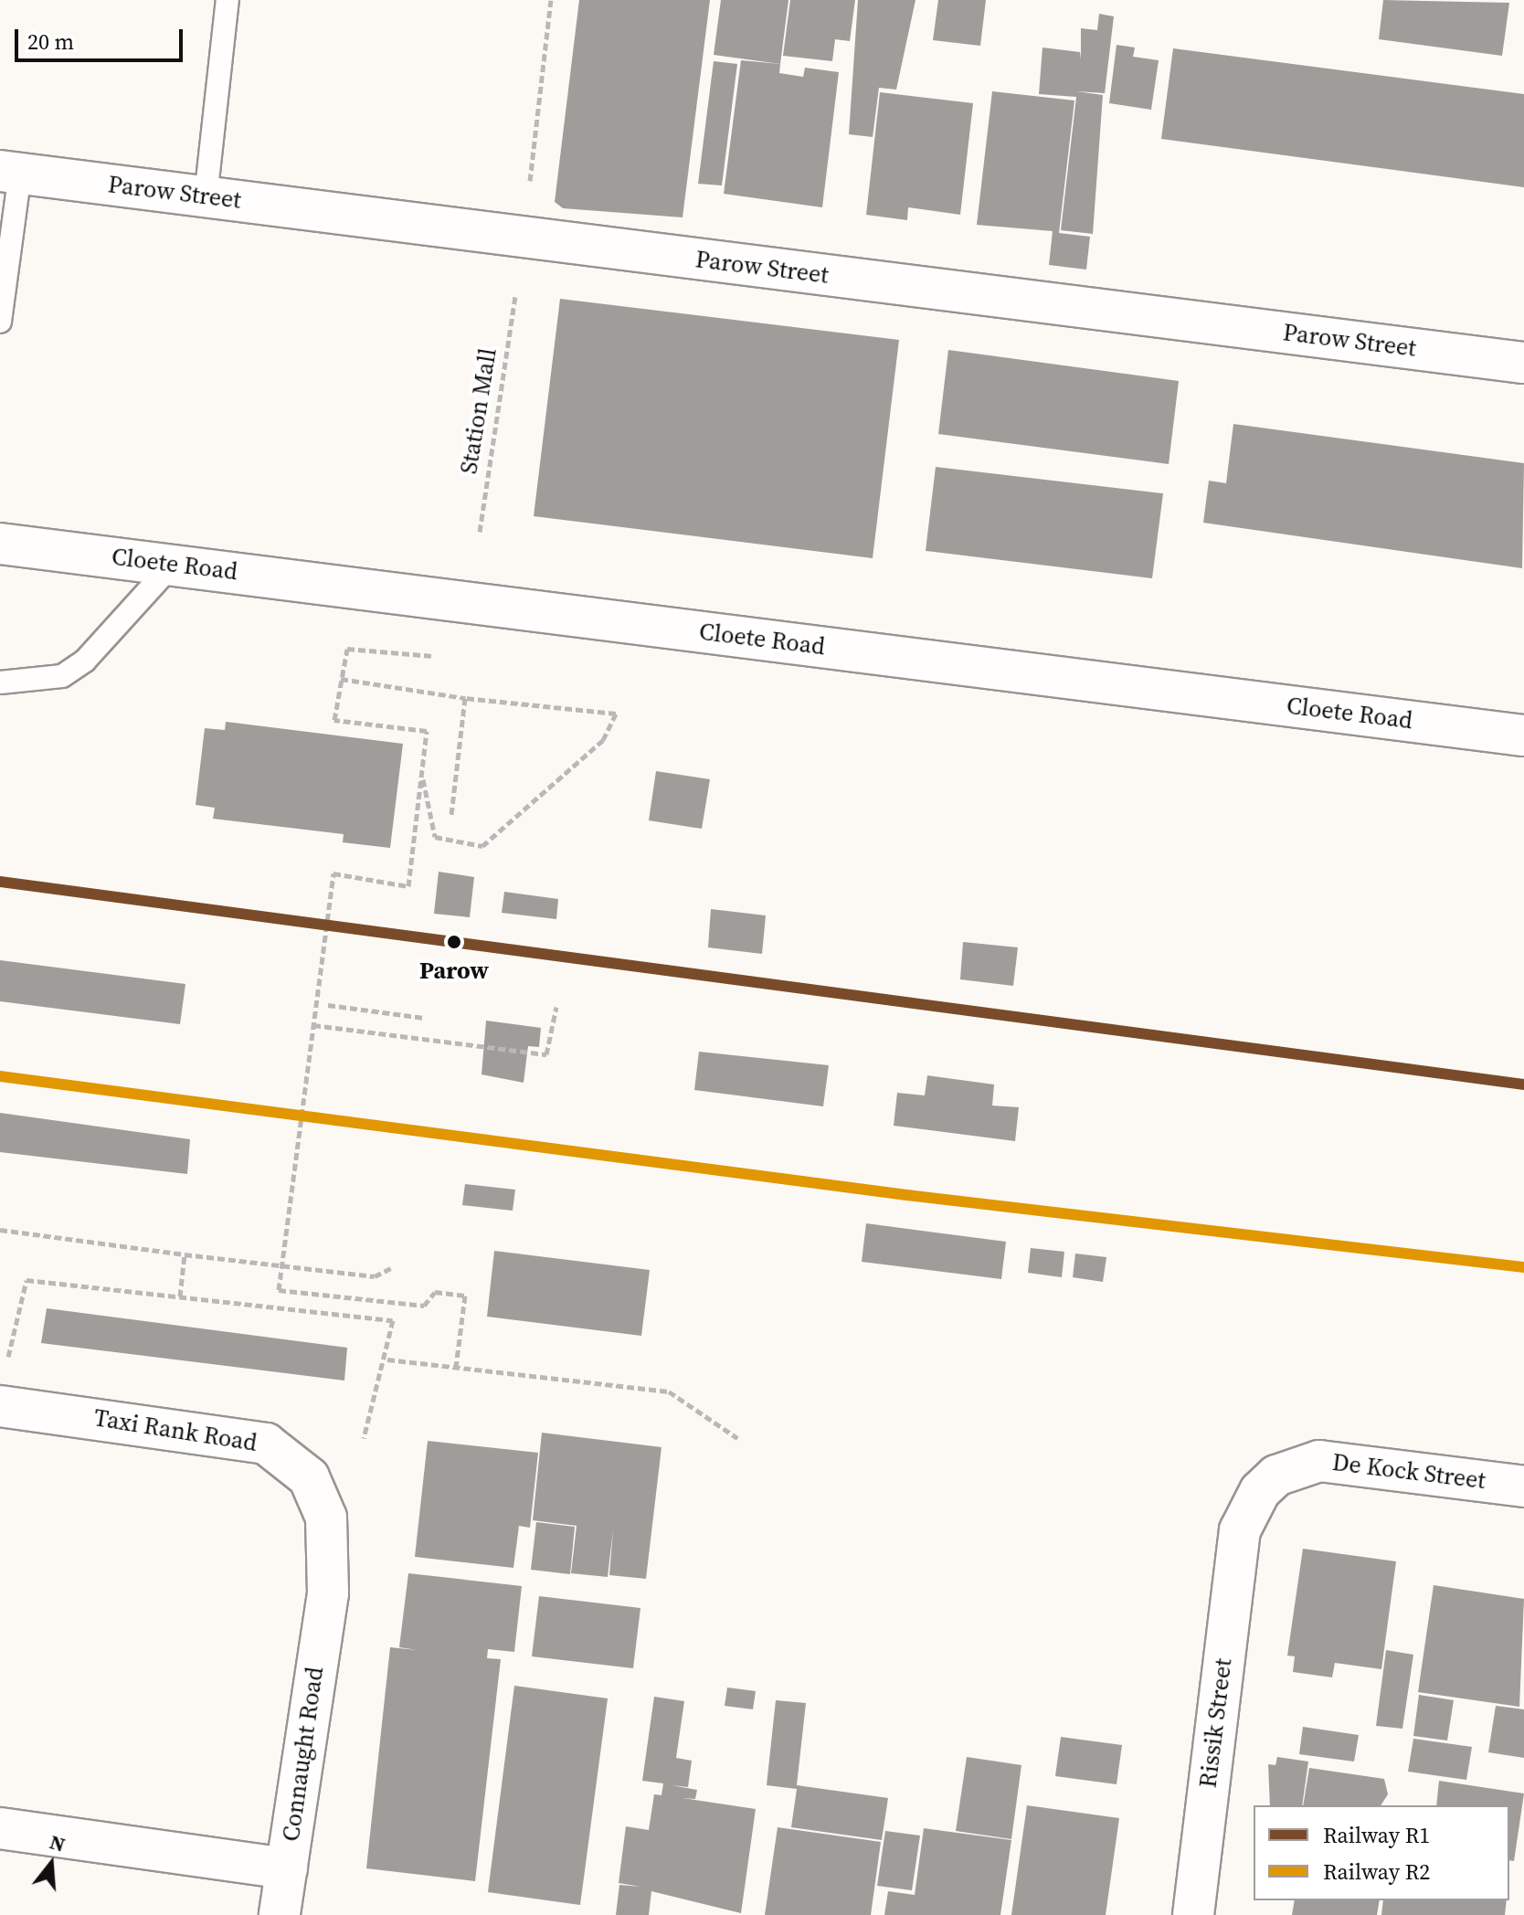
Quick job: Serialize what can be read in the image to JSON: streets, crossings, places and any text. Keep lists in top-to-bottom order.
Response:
{
  "streets": {
    "street": [
      "Parow Street",
      "Cloete Road",
      "Taxi Rank Road",
      "De Kock Street",
      "Rissik Street",
      "Connaught Road"
    ],
    "path": ["Station Mall"]
  },
  "crossings": [
    ["Taxi Rank Road", "Connaught Road"],
    ["De Kock Street", "Rissik Street"]
  ],
  "places": ["Parow"],
  "lines": ["rail line R1", "rail line R2"],
  "legend": ["Railway R1", "Railway R2"],
  "scale_bar": "20 m",
  "north": "top"
}
